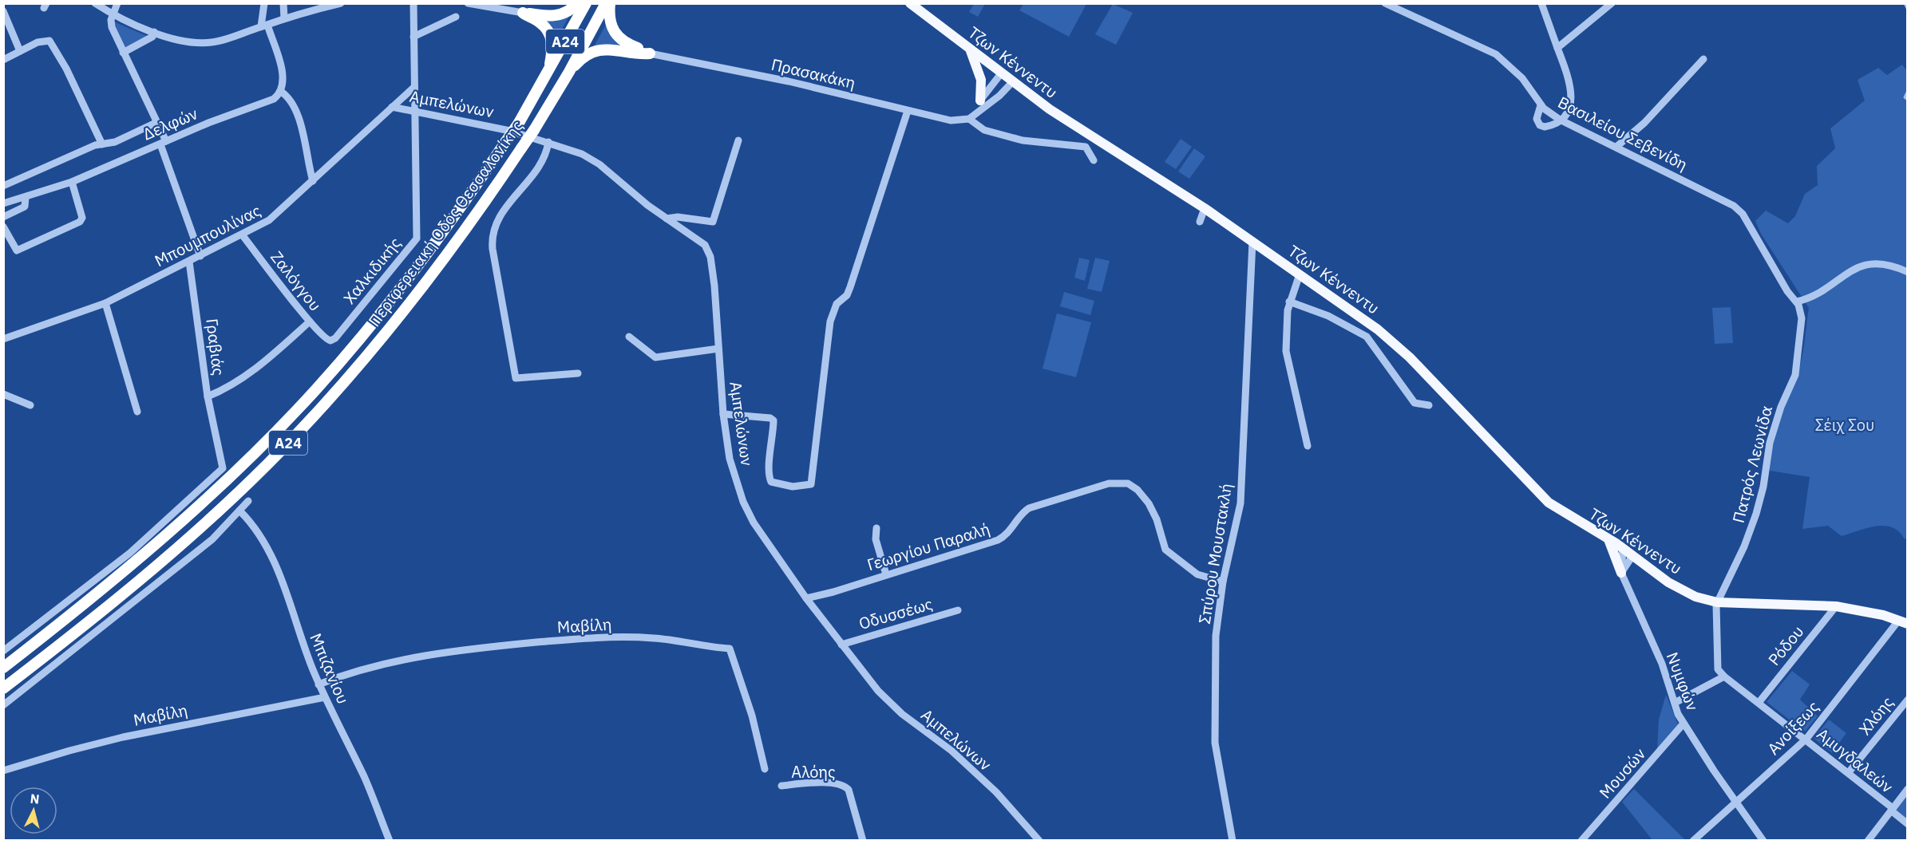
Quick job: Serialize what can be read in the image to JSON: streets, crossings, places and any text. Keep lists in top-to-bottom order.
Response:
{
  "streets": {
    "highway": ["Α24", "Περιφερειακή Οδός Θεσσαλονίκης"],
    "main road": ["Τζων Κέννεντυ"],
    "street": [
      "Πρασακάκη",
      "Αμπελώνων",
      "Δελφών",
      "Βασιλείου Σεβενίδη",
      "Μπουμπουλίνας",
      "Χαλκιδικής",
      "Ζαλόγγου",
      "Γραβιάς",
      "Πατρός Λεωνίδα",
      "Γεωργίου Παραλή",
      "Σπύρου Μουστακλή",
      "Οδυσσέως",
      "Μαβίλη",
      "Ρόδου",
      "Μπιζανίου",
      "Νυμφών",
      "Χλόης",
      "Ανοίξεως",
      "Αμυγδαλεών",
      "Αλόης",
      "Μουσών"
    ]
  },
  "crossings": [
    ["Τζων Κέννεντυ", "Πατρός Λεωνίδα"],
    ["Τζων Κέννεντυ", "Σπύρου Μουστακλή"],
    ["Τζων Κέννεντυ", "Ρόδου"],
    ["Τζων Κέννεντυ", "Ανοίξεως"],
    ["Αμπελώνων", "Μπουμπουλίνας"],
    ["Αμπελώνων", "Χαλκιδικής"],
    ["Αμπελώνων", "Γεωργίου Παραλή"],
    ["Αμπελώνων", "Οδυσσέως"],
    ["Βασιλείου Σεβενίδη", "Πατρός Λεωνίδα"],
    ["Μπουμπουλίνας", "Ζαλόγγου"],
    ["Μπουμπουλίνας", "Γραβιάς"],
    ["Χαλκιδικής", "Ζαλόγγου"],
    ["Γεωργίου Παραλή", "Σπύρου Μουστακλή"],
    ["Μαβίλη", "Μπιζανίου"],
    ["Ρόδου", "Αμυγδαλεών"],
    ["Νυμφών", "Ανοίξεως"],
    ["Νυμφών", "Μουσών"],
    ["Χλόης", "Αμυγδαλεών"],
    ["Ανοίξεως", "Αμυγδαλεών"]
  ],
  "parks": ["Σέιχ Σου"],
  "north": "top"
}
